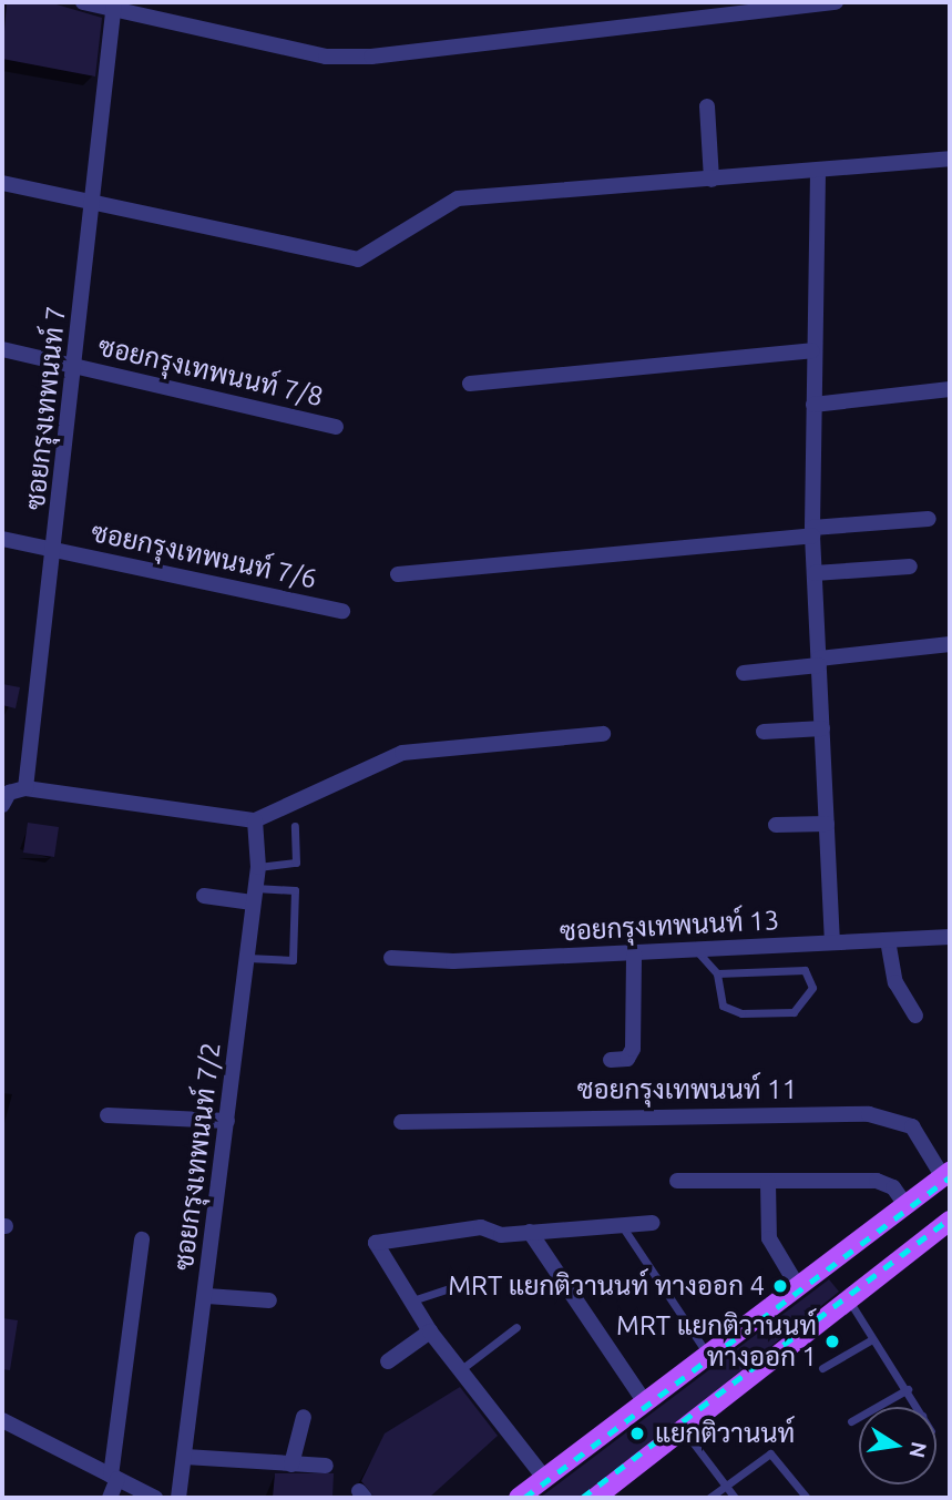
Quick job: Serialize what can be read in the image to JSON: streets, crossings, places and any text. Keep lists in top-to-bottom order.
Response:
{
  "streets": {
    "street": [
      "ซอยกรุงเทพนนท์ 7/8",
      "ซอยกรุงเทพนนท์ 7",
      "ซอยกรุงเทพนนท์ 7/6",
      "ซอยกรุงเทพนนท์ 13",
      "ซอยกรุงเทพนนท์ 11",
      "ซอยกรุงเทพนนท์ 7/2"
    ]
  },
  "crossings": [
    ["ซอยกรุงเทพนนท์ 7/8", "ซอยกรุงเทพนนท์ 7"],
    ["ซอยกรุงเทพนนท์ 7", "ซอยกรุงเทพนนท์ 7/6"]
  ],
  "places": ["MRT แยกติวานนท์ ทางออก 4", "MRT แยกติวานนท์ ทางออก 1", "แยกติวานนท์"],
  "north": "right"
}
